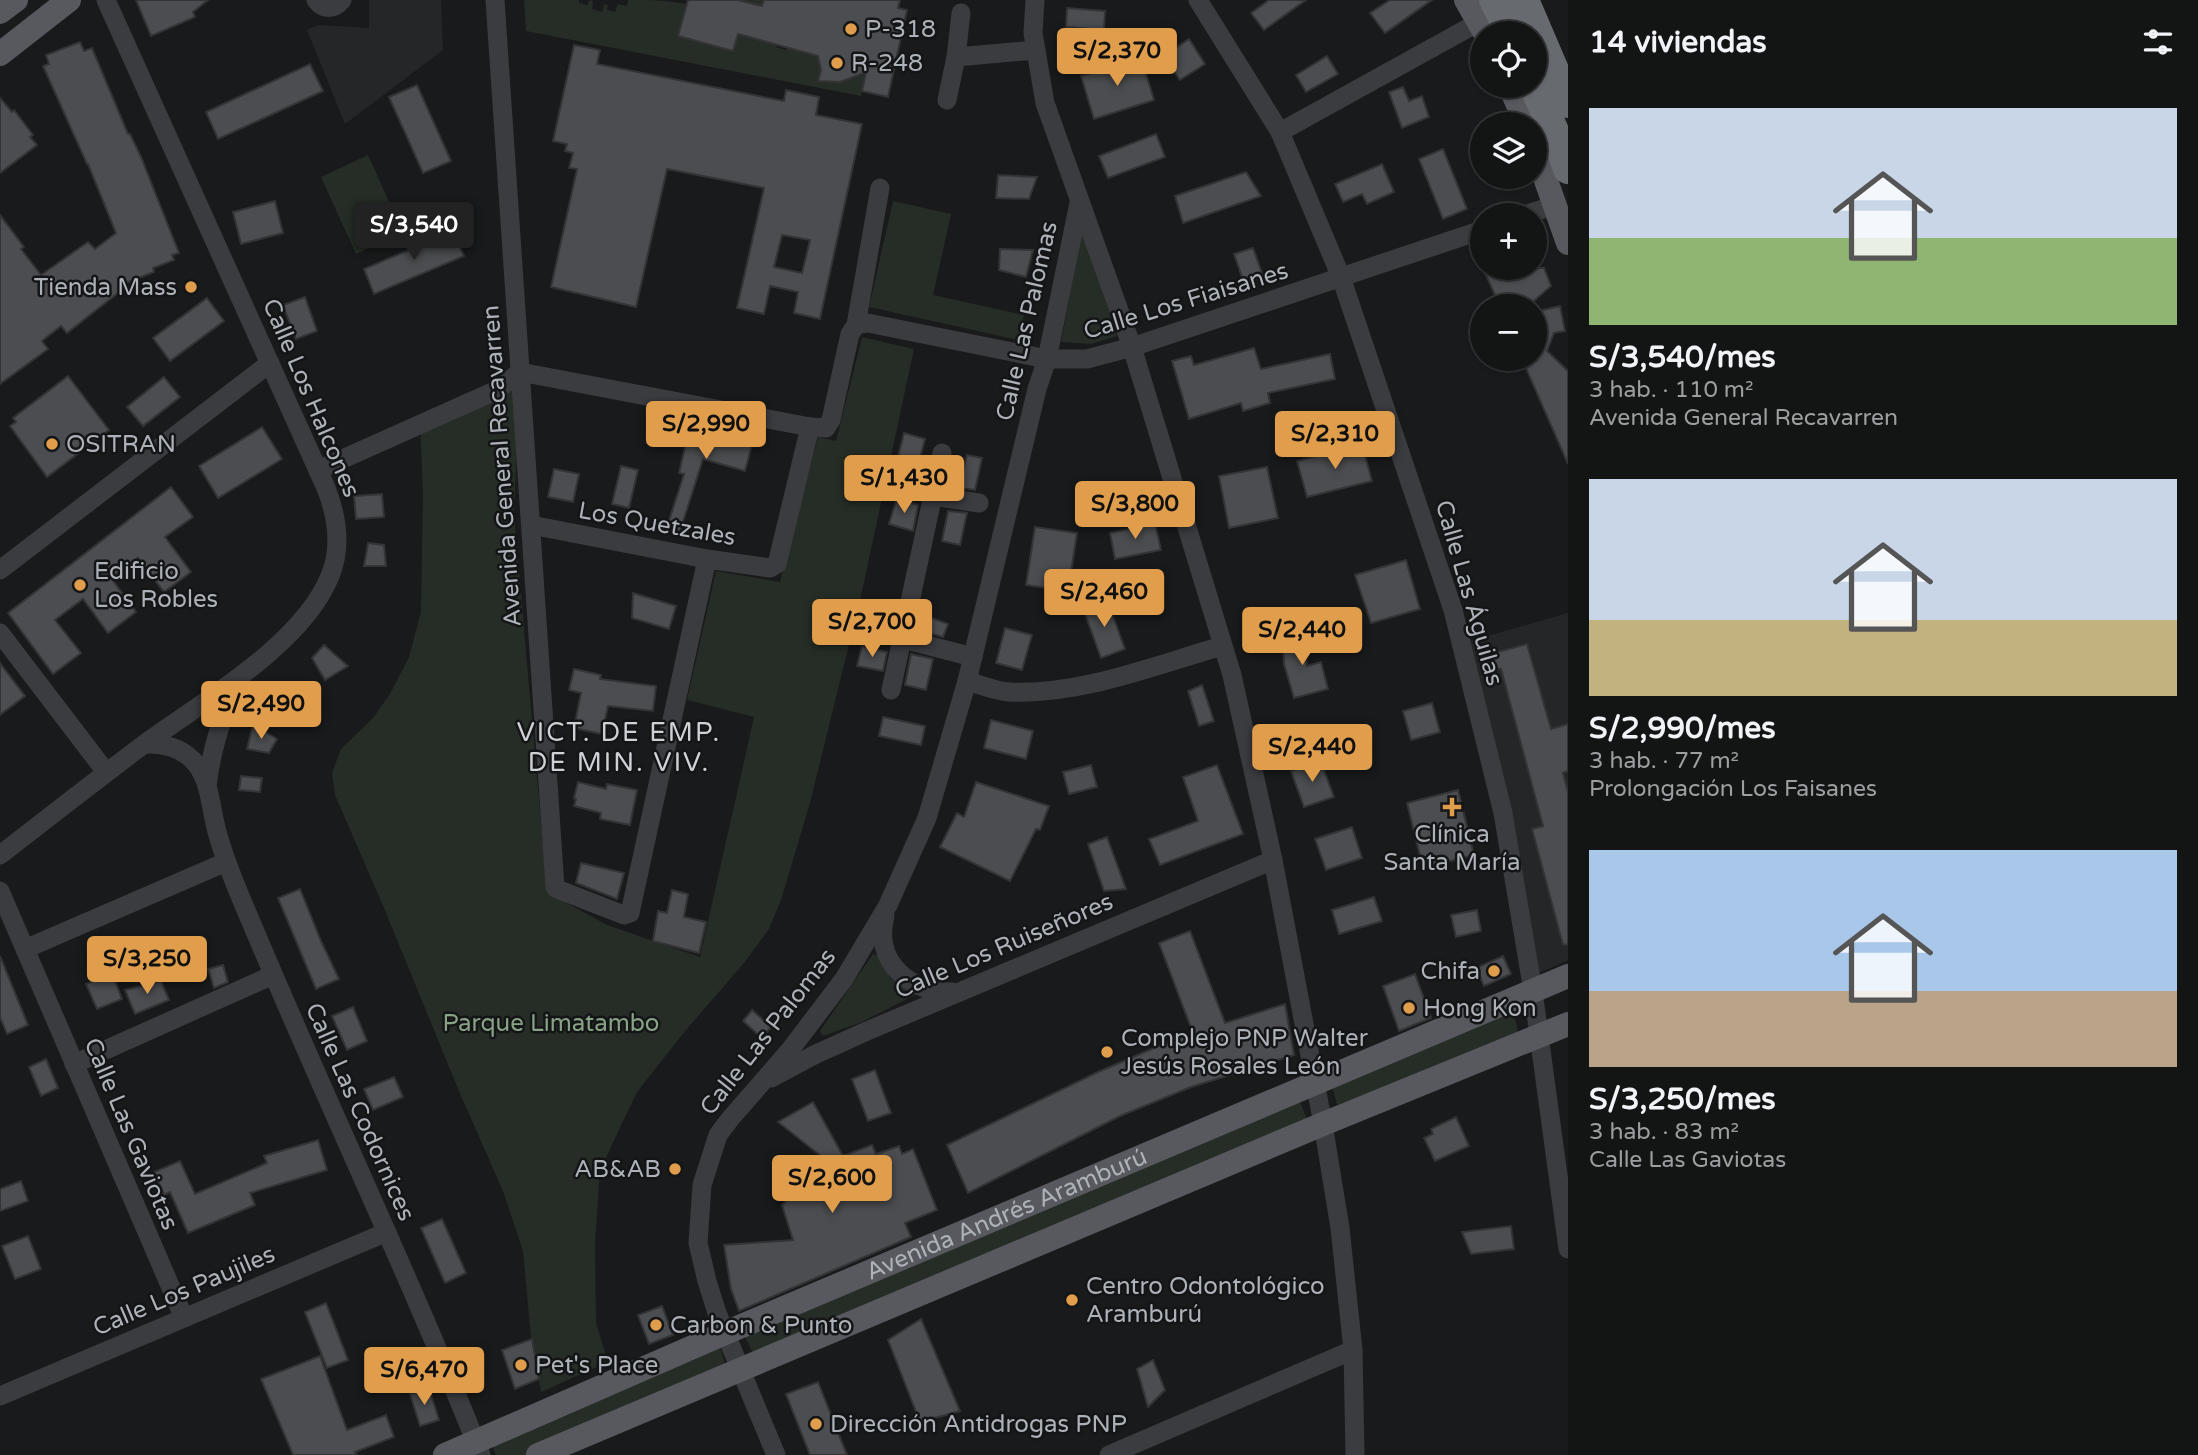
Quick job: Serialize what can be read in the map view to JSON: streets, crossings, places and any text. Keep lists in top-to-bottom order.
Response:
{
  "streets": {
    "main road": ["Avenida Andrés Aramburú"],
    "street": [
      "Calle Los Fiaisanes",
      "Calle Las Palomas",
      "Calle Los Halcones",
      "Avenida General Recavarren",
      "Los Quetzales",
      "Calle Las Águilas",
      "Calle Los Ruiseñores",
      "Calle Las Codornices",
      "Calle Las Gaviotas",
      "Calle Los Paujiles"
    ]
  },
  "crossings": [
    ["Calle Los Fiaisanes", "Calle Las Palomas"],
    ["Calle Los Fiaisanes", "Calle Las Águilas"],
    ["Calle Las Palomas", "Calle Los Ruiseñores"],
    ["Calle Las Palomas", "Avenida Andrés Aramburú"],
    ["Calle Los Halcones", "Calle Las Codornices"],
    ["Avenida General Recavarren", "Los Quetzales"],
    ["Calle Las Águilas", "Avenida Andrés Aramburú"],
    ["Calle Las Codornices", "Avenida Andrés Aramburú"],
    ["Calle Las Codornices", "Calle Los Paujiles"],
    ["Calle Las Gaviotas", "Calle Los Paujiles"]
  ],
  "districts": ["VICT. DE EMP. DE MIN. VIV."],
  "parks": ["Parque Limatambo"],
  "places": {
    "other": [
      "P-318",
      "R-248",
      "Tienda Mass",
      "OSITRAN",
      "Edificio Los Robles",
      "Chifa",
      "Hong Kon",
      "Complejo PNP Walter Jesús Rosales León",
      "AB&AB",
      "Centro Odontológico Aramburú",
      "Carbon & Punto",
      "Pet's Place",
      "Dirección Antidrogas PNP"
    ],
    "health": ["Clínica Santa María"]
  },
  "page": {
    "heading": "14 viviendas",
    "map_buttons": ["+", "−"],
    "price": [
      "S/2,370",
      "S/3,540",
      "S/2,990",
      "S/2,310",
      "S/1,430",
      "S/3,800",
      "S/2,460",
      "S/2,700",
      "S/2,440",
      "S/2,490",
      "S/2,440",
      "S/3,250",
      "S/2,600",
      "S/6,470"
    ],
    "list": [
      {
        "name": "S/3,540/mes",
        "note": "3 hab. · 110 m² · Avenida General Recavarren"
      },
      {
        "name": "S/2,990/mes",
        "note": "3 hab. · 77 m² · Prolongación Los Faisanes"
      },
      {
        "name": "S/3,250/mes",
        "note": "3 hab. · 83 m² · Calle Las Gaviotas"
      }
    ]
  }
}
